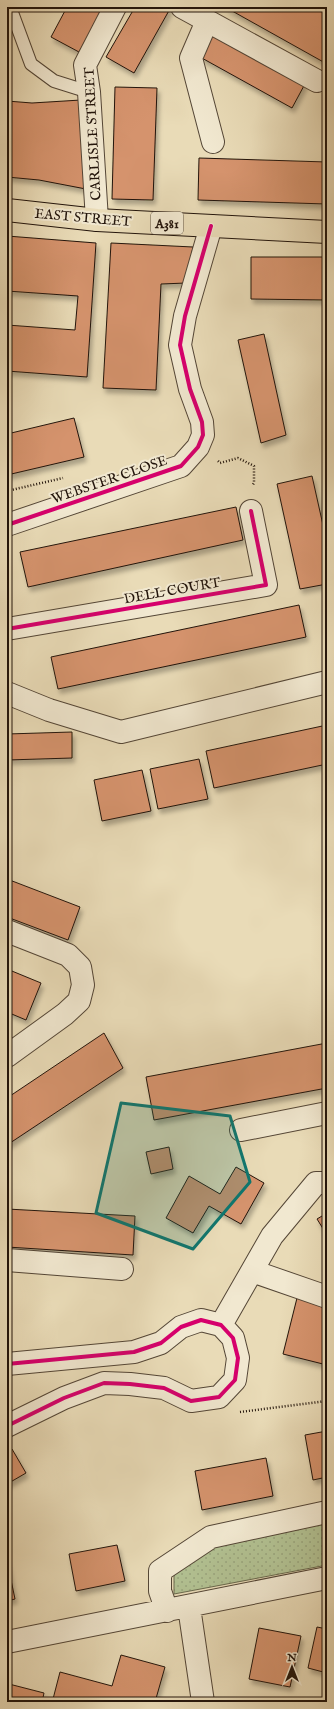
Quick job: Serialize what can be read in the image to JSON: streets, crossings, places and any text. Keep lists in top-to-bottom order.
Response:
{
  "streets": {
    "main road": ["EAST STREET", "A381"],
    "street": ["CARLISLE STREET", "WEBSTER CLOSE", "DELL COURT"]
  },
  "crossings": [
    ["CARLISLE STREET", "EAST STREET"],
    ["EAST STREET", "WEBSTER CLOSE"]
  ],
  "north": "top"
}
